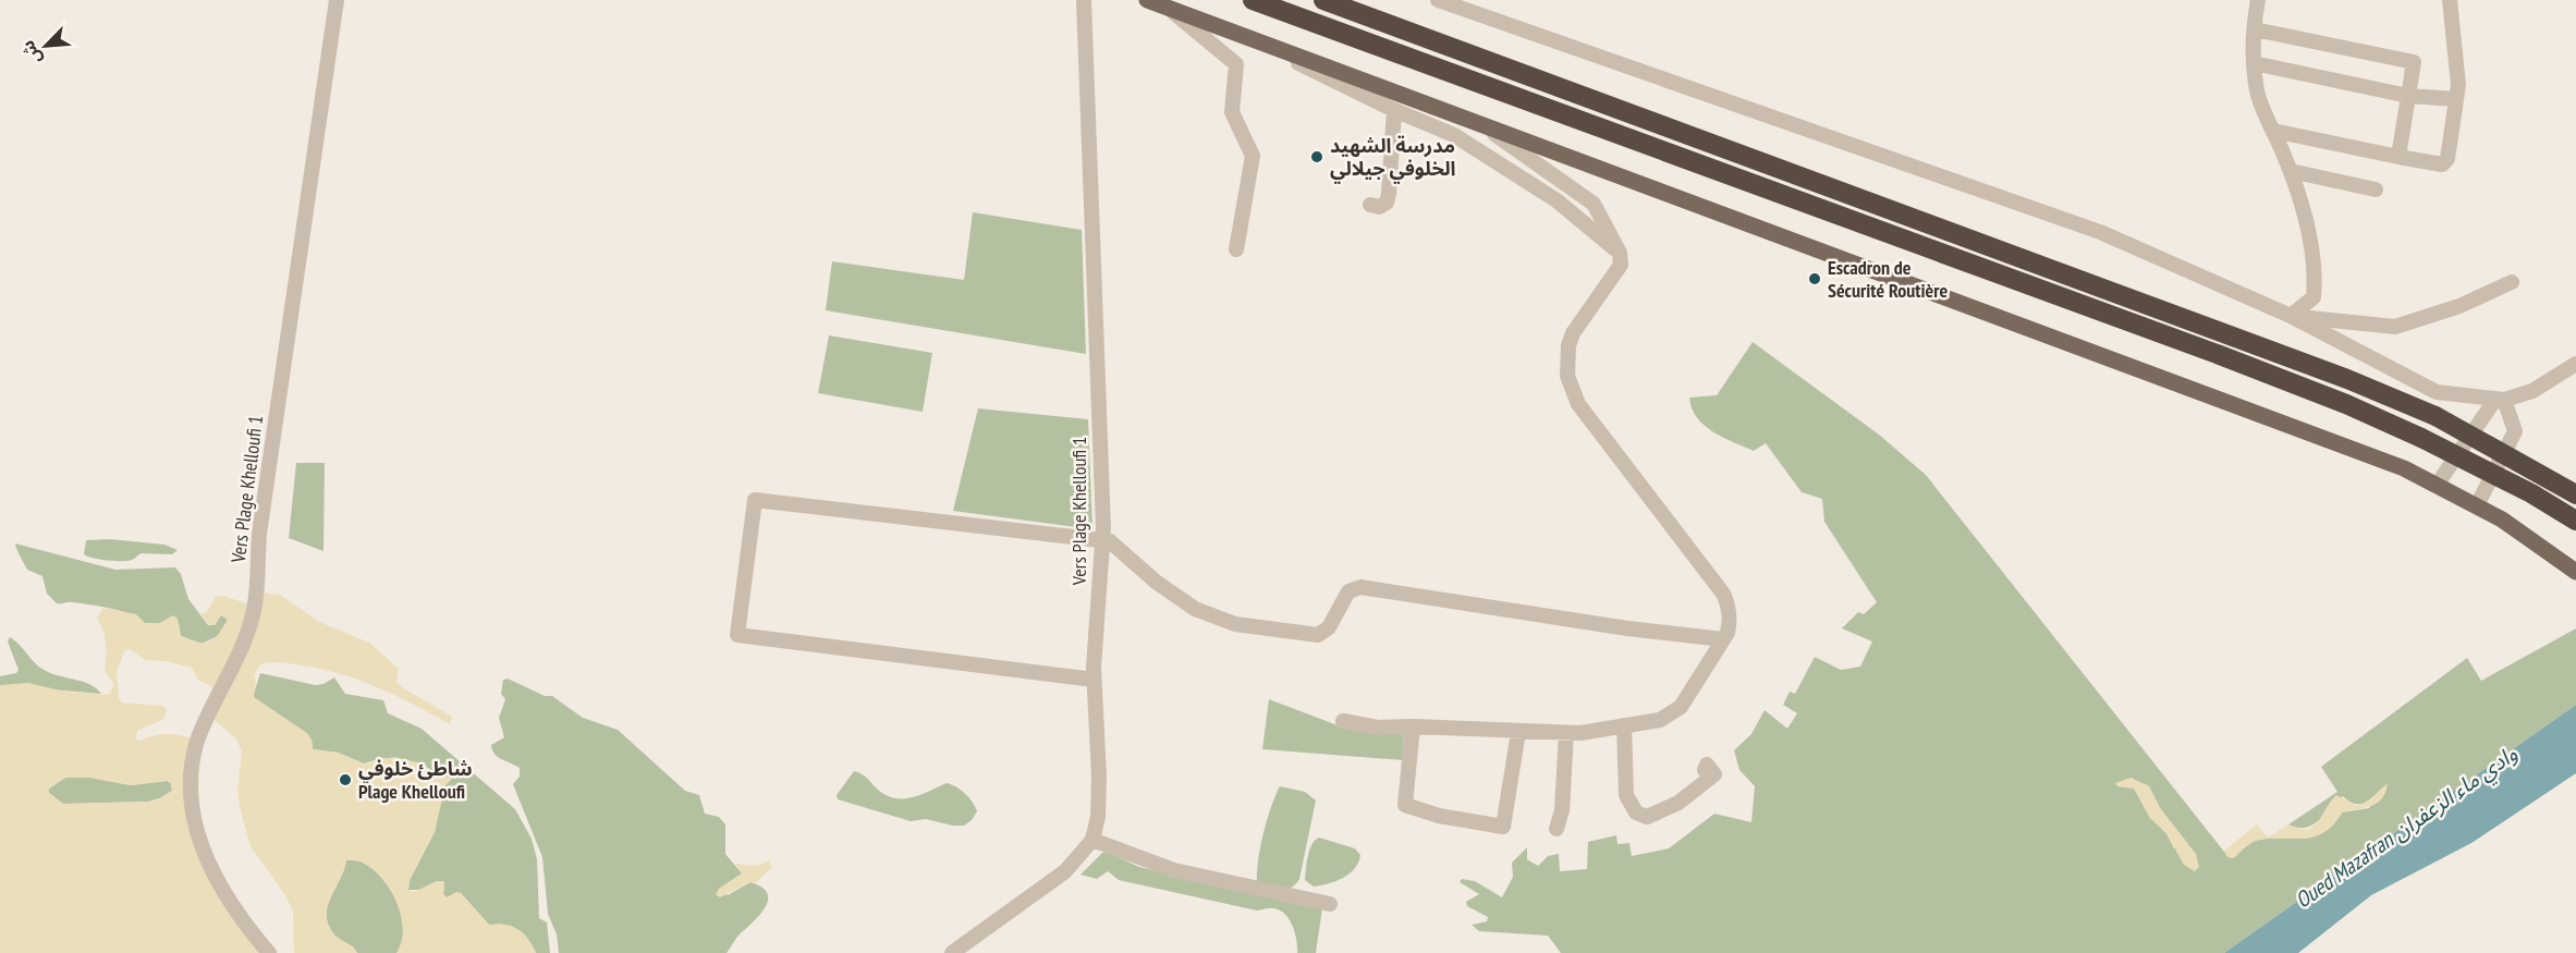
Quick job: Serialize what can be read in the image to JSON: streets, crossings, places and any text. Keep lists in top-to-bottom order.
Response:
{
  "streets": {
    "street": ["Vers Plage Khelloufi 1"]
  },
  "water": ["Oued Mazafran وادي ماء الزعفران"],
  "places": ["مدرسة الشهيد الخلوفي جيلالي", "Escadron de Sécurité Routière", "شاطئ خلوفي Plage Khelloufi"],
  "north": "bottom left"
}
